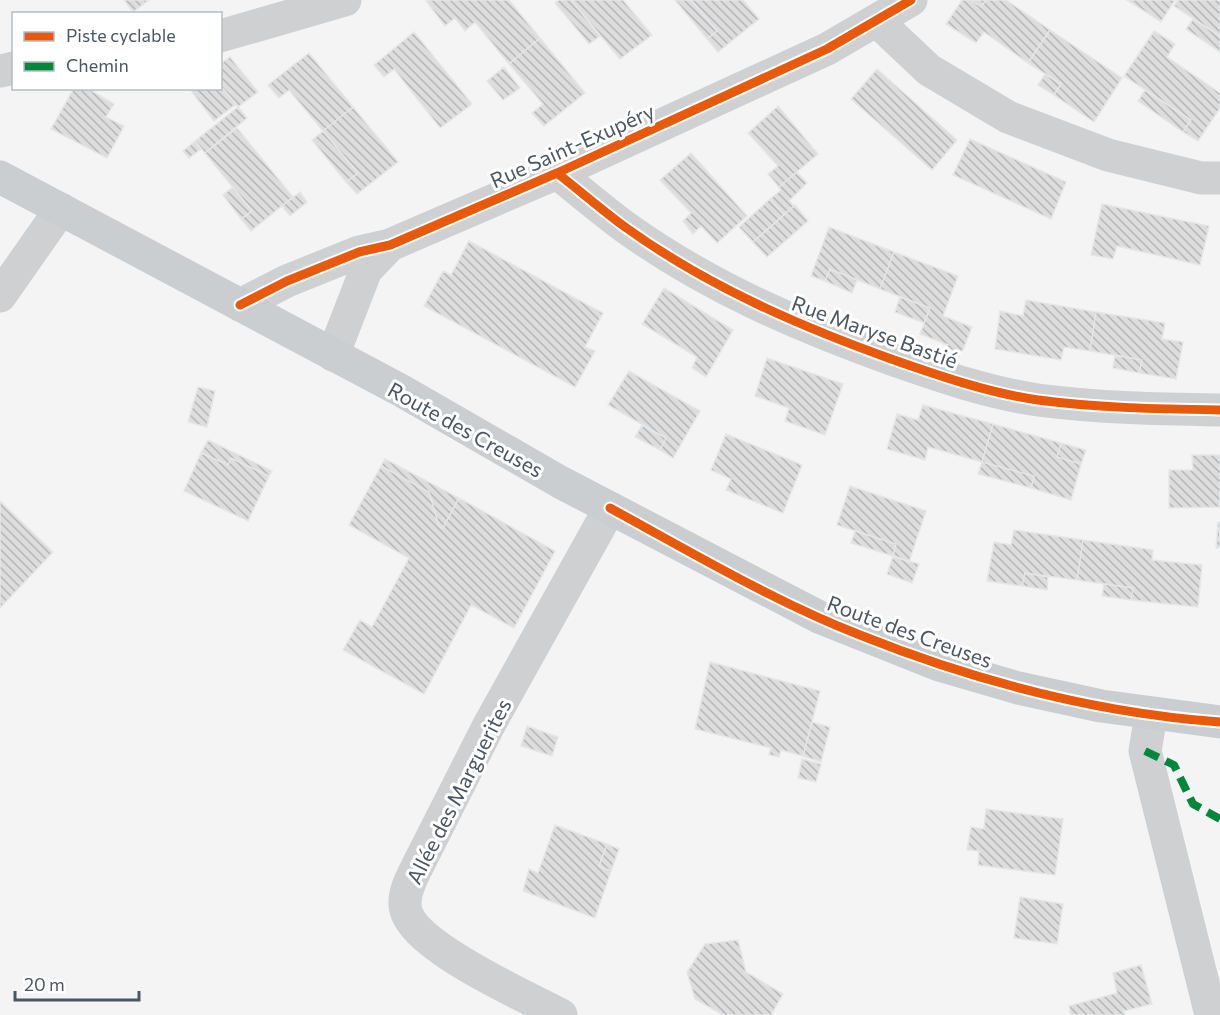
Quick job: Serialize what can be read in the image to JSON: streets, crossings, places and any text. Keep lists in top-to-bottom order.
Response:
{
  "streets": {
    "main road": ["Route des Creuses"],
    "street": ["Rue Saint-Exupéry", "Rue Maryse Bastié", "Allée des Marguerites"]
  },
  "crossings": [
    ["Rue Saint-Exupéry", "Rue Maryse Bastié"],
    ["Rue Saint-Exupéry", "Route des Creuses"],
    ["Route des Creuses", "Allée des Marguerites"]
  ],
  "legend": ["Piste cyclable", "Chemin"],
  "scale_bar": "20 m"
}
